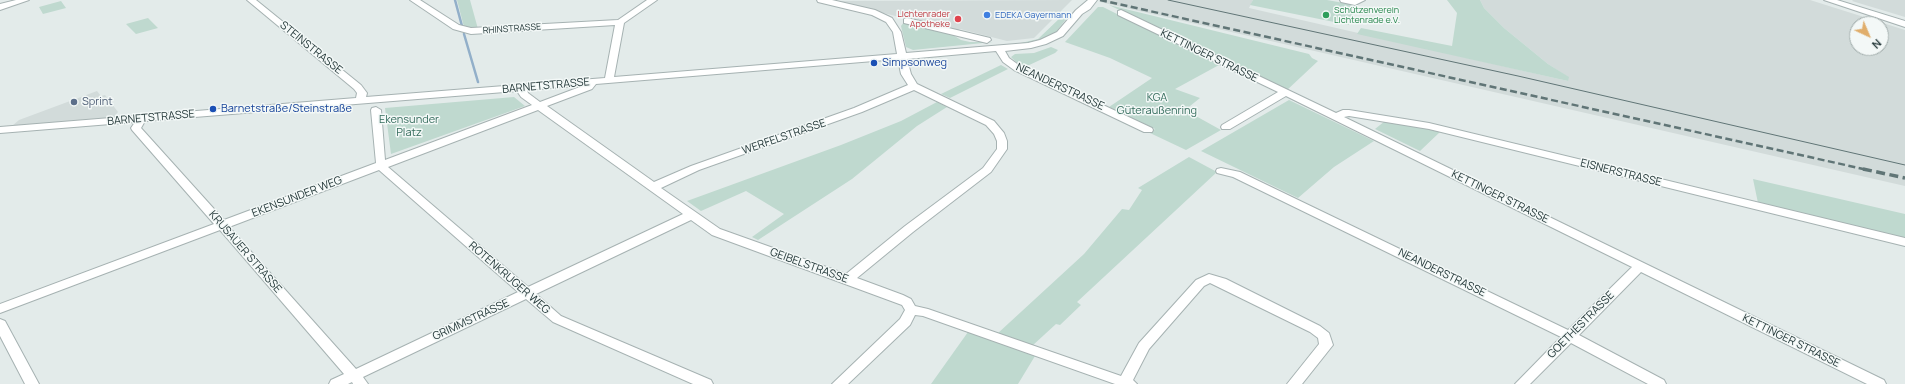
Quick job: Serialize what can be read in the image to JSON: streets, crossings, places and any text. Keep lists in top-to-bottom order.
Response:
{
  "streets": {
    "street": [
      "RHINSTRASSE",
      "STEINSTRASSE",
      "KETTINGER STRASSE",
      "BARNETSTRASSE",
      "NEANDERSTRASSE",
      "WERFELSTRASSE",
      "EISNERSTRASSE",
      "EKENSUNDER WEG",
      "KRUSAUER STRASSE",
      "GEIBELSTRASSE",
      "ROTENKRUGER WEG",
      "GRIMMSTRASSE",
      "GOETHESTRASSE"
    ]
  },
  "crossings": [
    ["STEINSTRASSE", "BARNETSTRASSE"],
    ["KETTINGER STRASSE", "EISNERSTRASSE"],
    ["KETTINGER STRASSE", "GOETHESTRASSE"],
    ["BARNETSTRASSE", "NEANDERSTRASSE"],
    ["BARNETSTRASSE", "EKENSUNDER WEG"],
    ["BARNETSTRASSE", "KRUSAUER STRASSE"],
    ["BARNETSTRASSE", "GEIBELSTRASSE"],
    ["NEANDERSTRASSE", "GOETHESTRASSE"],
    ["WERFELSTRASSE", "GEIBELSTRASSE"],
    ["EKENSUNDER WEG", "KRUSAUER STRASSE"],
    ["EKENSUNDER WEG", "GEIBELSTRASSE"],
    ["EKENSUNDER WEG", "ROTENKRUGER WEG"],
    ["KRUSAUER STRASSE", "GRIMMSTRASSE"],
    ["GEIBELSTRASSE", "GRIMMSTRASSE"],
    ["ROTENKRUGER WEG", "GRIMMSTRASSE"]
  ],
  "parks": ["KGA Güteraußenring", "Ekensunder Platz"],
  "places": [
    "EDEKA Gayermann",
    "Schützenverein Lichtenrade e.V.",
    "Lichtenrader Apotheke",
    "Simpsonweg",
    "Sprint",
    "Barnetstraße/Steinstraße"
  ],
  "north": "bottom right"
}
